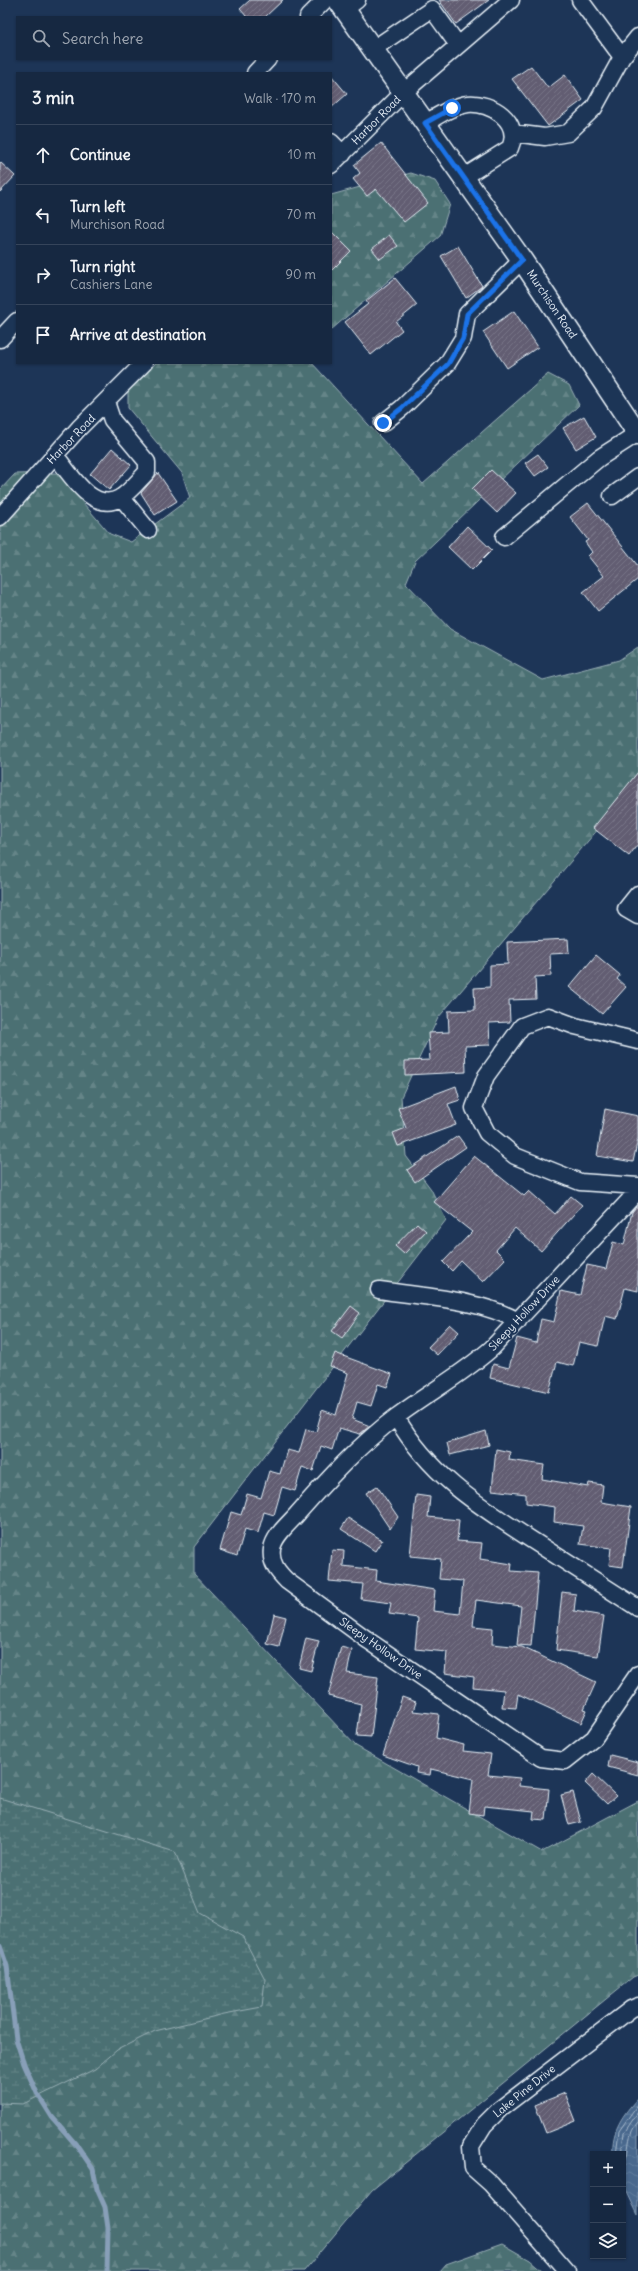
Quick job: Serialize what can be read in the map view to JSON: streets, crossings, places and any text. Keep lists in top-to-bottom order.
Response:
{
  "streets": {
    "main road": ["Murchison Road"],
    "street": ["Harbor Road", "Sleepy Hollow Drive", "Lake Pine Drive"]
  },
  "crossings": [
    ["Harbor Road", "Murchison Road"]
  ],
  "page": {
    "search": "Search here",
    "heading": ["3 min", "Walk · 170 m"],
    "list": [
      ["Continue", "10 m"],
      ["Turn left", "Murchison Road", "70 m"],
      ["Turn right", "Cashiers Lane", "90 m"],
      "Arrive at destination"
    ],
    "map_buttons": ["+", "−"]
  }
}
